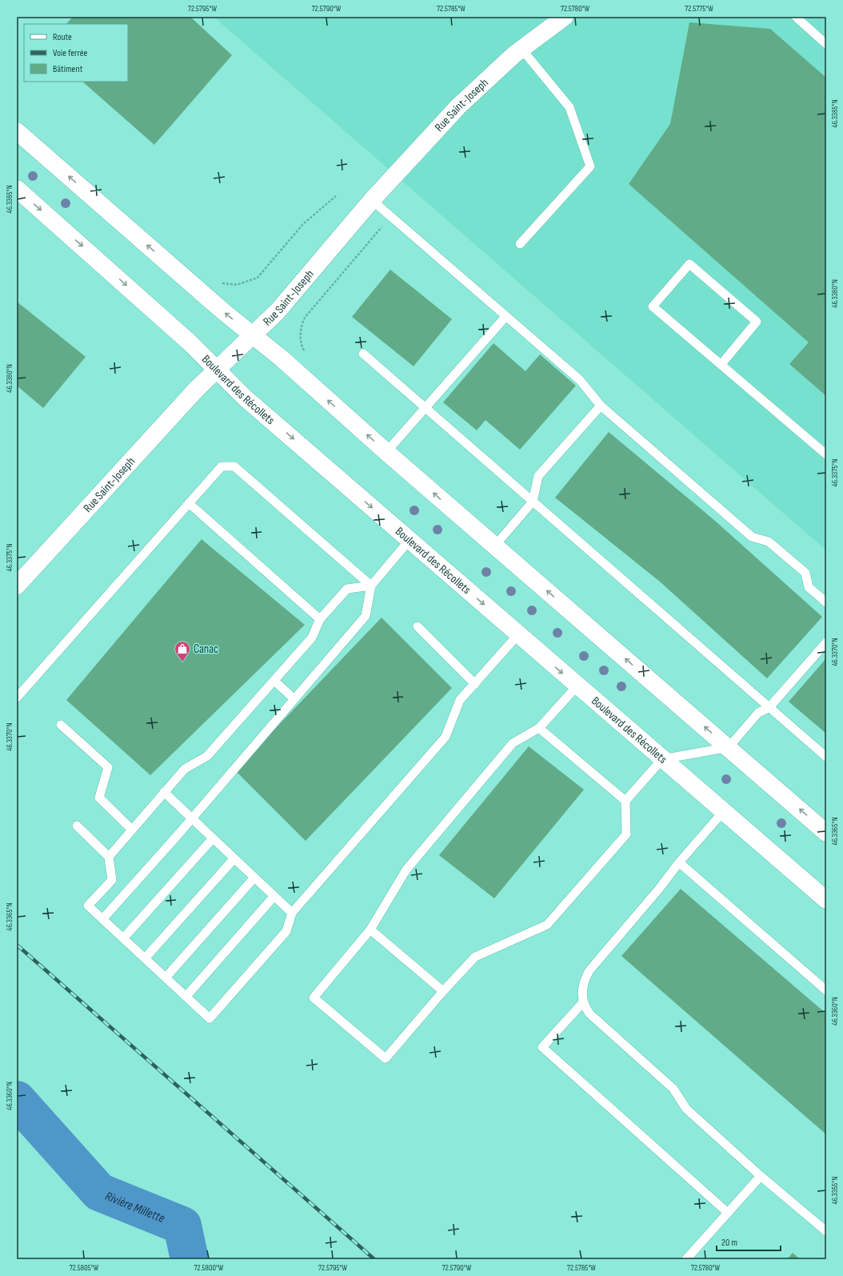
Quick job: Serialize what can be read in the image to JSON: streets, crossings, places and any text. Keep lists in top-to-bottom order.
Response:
{
  "streets": {
    "main road": ["Rue Saint-Joseph", "Boulevard des Récollets"]
  },
  "crossings": [
    ["Rue Saint-Joseph", "Boulevard des Récollets"]
  ],
  "water": ["Rivière Millette"],
  "places": {
    "shop": ["Canac"]
  },
  "legend": ["Route", "Voie ferrée", "Bâtiment"],
  "scale_bar": "20 m",
  "coordinates": [
    "72.5795°W",
    "72.5790°W",
    "72.5785°W",
    "72.5780°W",
    "72.5775°W",
    "46.3385°N",
    "46.3380°N",
    "46.3375°N",
    "46.3370°N",
    "46.3365°N",
    "46.3360°N",
    "46.3355°N",
    "72.5805°W",
    "72.5800°W"
  ]
}
